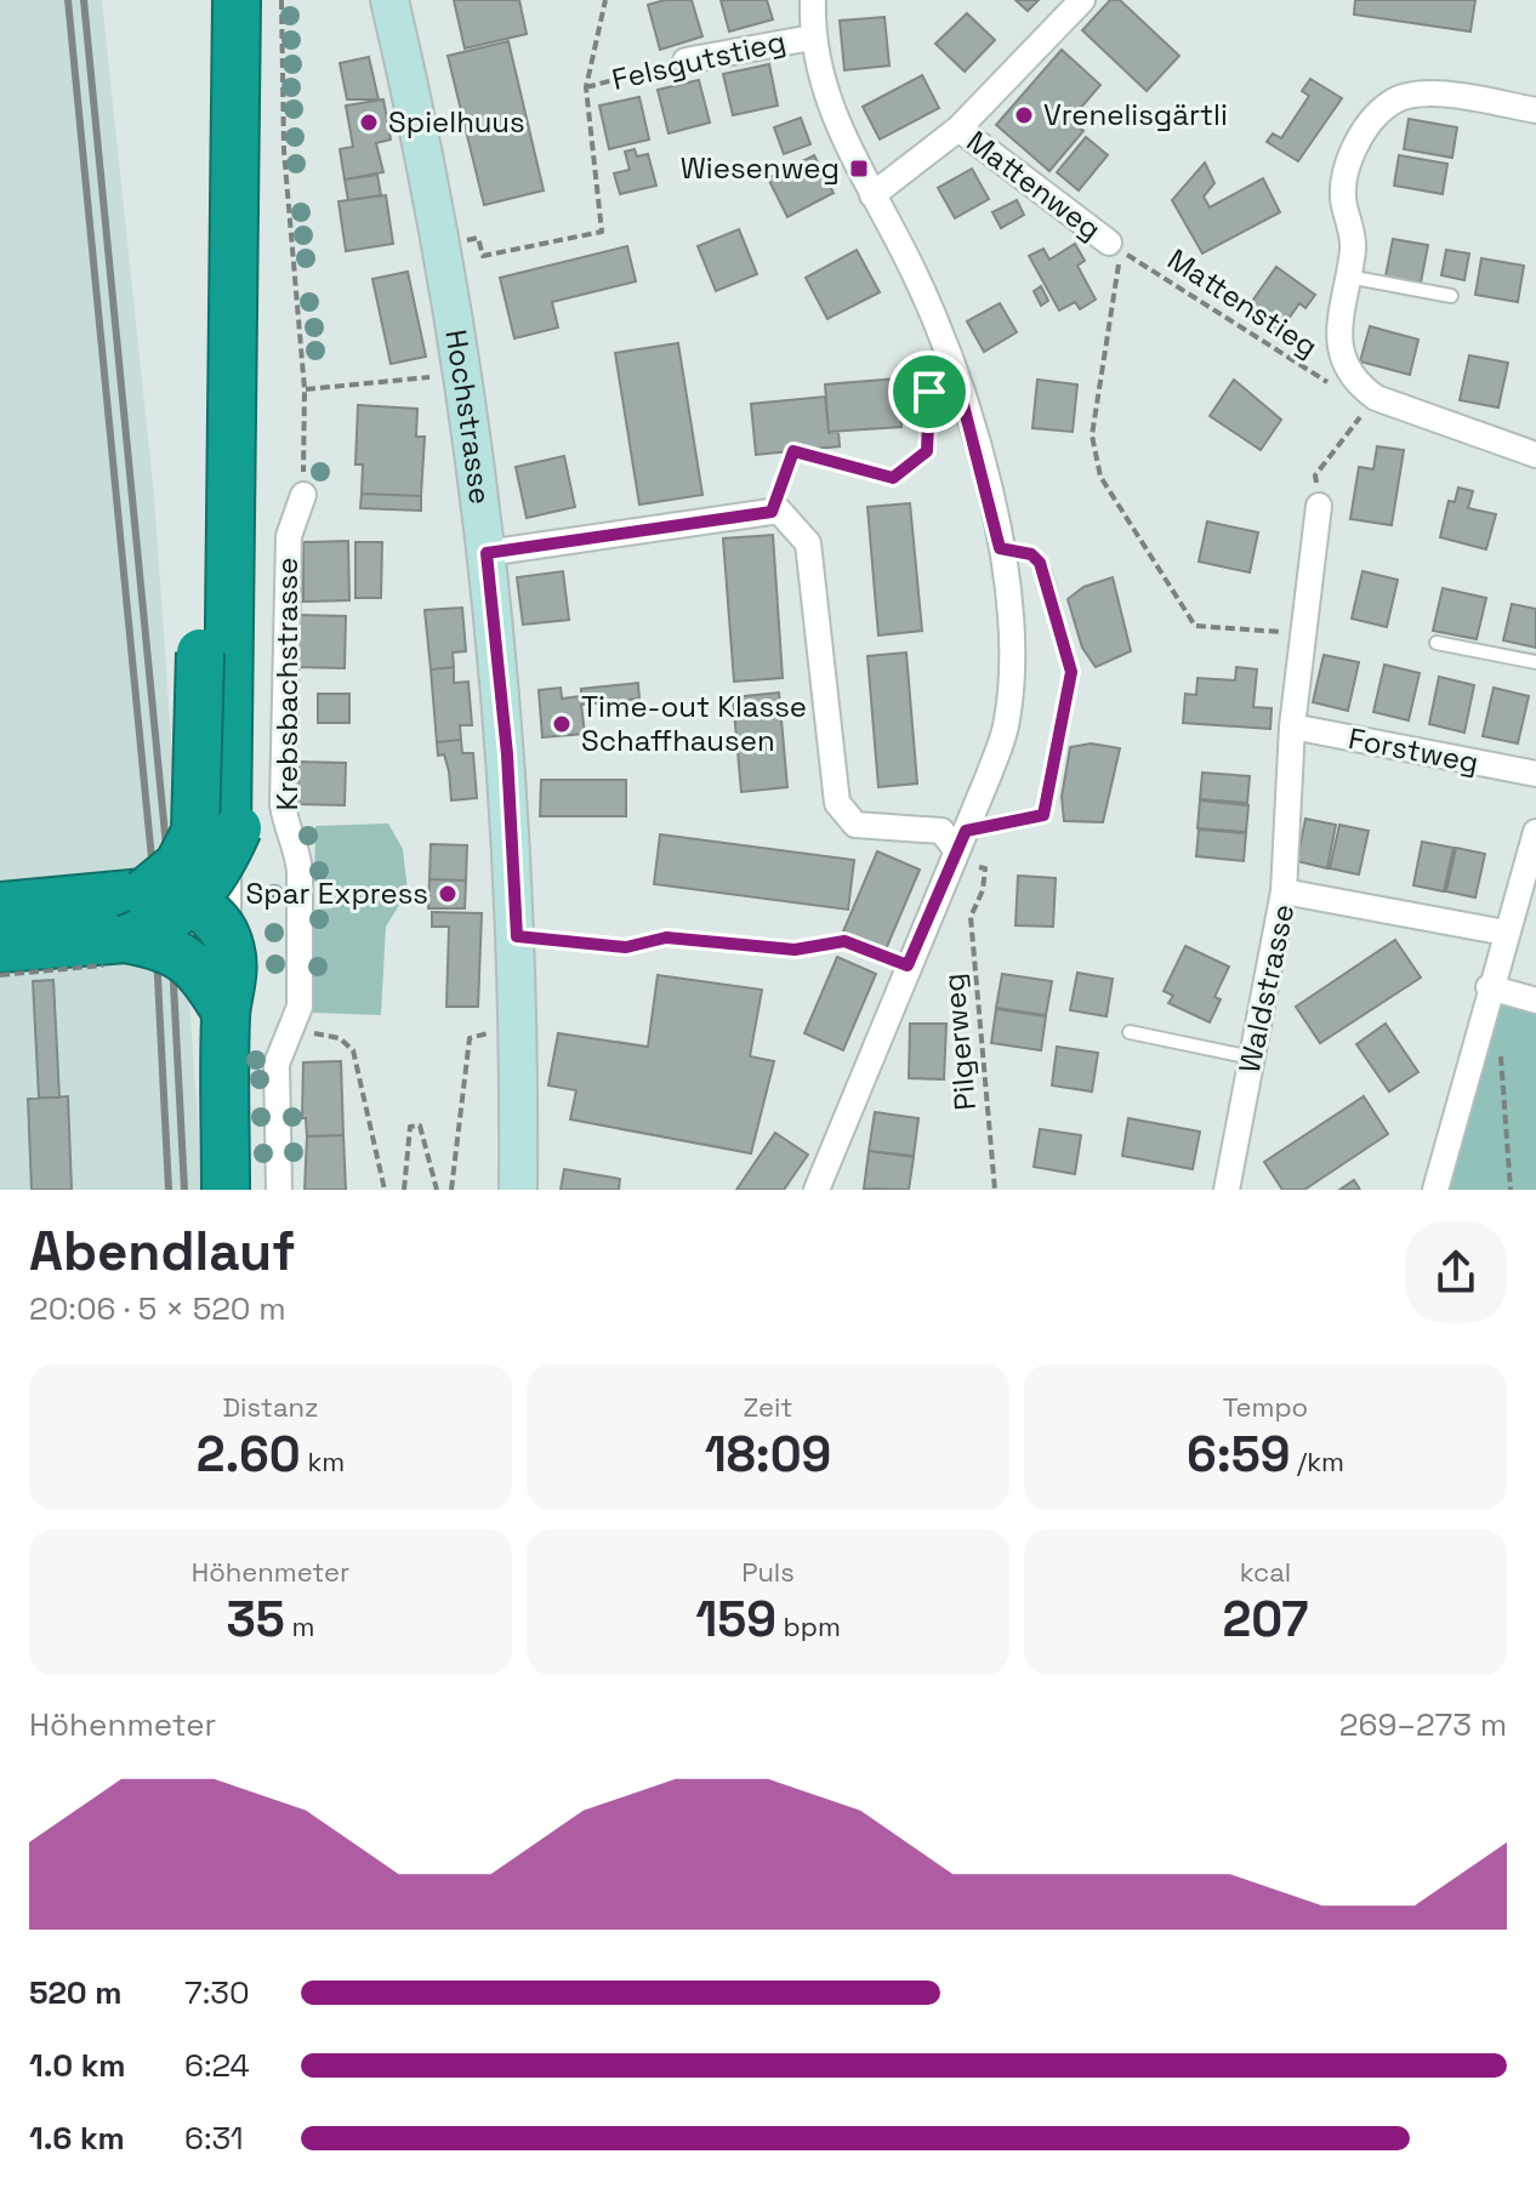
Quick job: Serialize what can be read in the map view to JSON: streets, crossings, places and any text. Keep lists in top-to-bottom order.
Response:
{
  "streets": {
    "street": [
      "Felsgutstieg",
      "Mattenweg",
      "Hochstrasse",
      "Krebsbachstrasse",
      "Forstweg",
      "Waldstrasse"
    ],
    "path": ["Mattenstieg", "Pilgerweg"]
  },
  "crossings": [
    ["Mattenweg", "Mattenstieg"]
  ],
  "places": {
    "other": [
      "Vrenelisgärtli",
      "Spielhuus",
      "Time-out Klasse Schaffhausen",
      "Spar Express"
    ],
    "transit": ["Wiesenweg"]
  },
  "page": {
    "heading": ["Abendlauf", "20:06 · 5 × 520 m"],
    "stats": [
      ["Distanz", "2.60 km"],
      ["Zeit", "18:09"],
      ["Tempo", "6:59 /km"],
      ["Höhenmeter", "35 m"],
      ["Puls", "159 bpm"],
      ["kcal", "207"]
    ],
    "chart": ["Höhenmeter", "269–273 m"],
    "list": [
      {
        "name": "520 m",
        "note": "7:30"
      },
      {
        "name": "1.0 km",
        "note": "6:24"
      },
      {
        "name": "1.6 km",
        "note": "6:31"
      }
    ]
  }
}
